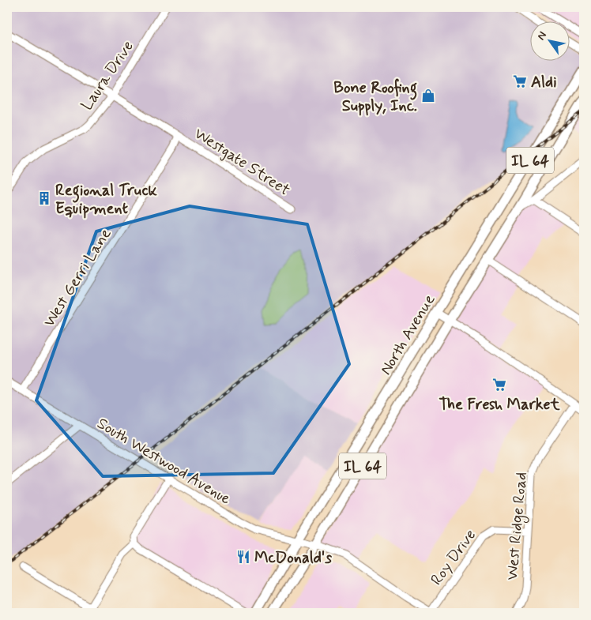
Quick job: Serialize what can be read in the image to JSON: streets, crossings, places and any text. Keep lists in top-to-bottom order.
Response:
{
  "streets": {
    "main road": ["IL 64", "North Avenue"],
    "street": [
      "Laura Drive",
      "Westgate Street",
      "West Gerri Lane",
      "South Westwood Avenue",
      "West Ridge Road",
      "Roy Drive"
    ]
  },
  "crossings": [
    ["Laura Drive", "Westgate Street"],
    ["Westgate Street", "West Gerri Lane"],
    ["West Gerri Lane", "South Westwood Avenue"],
    ["North Avenue", "South Westwood Avenue"],
    ["South Westwood Avenue", "Roy Drive"],
    ["West Ridge Road", "Roy Drive"]
  ],
  "places": {
    "supermarket": ["Aldi", "The Fresh Market"],
    "shop": ["Bone Roofing Supply, Inc."],
    "building": ["Regional Truck Equipment"],
    "restaurant": ["McDonald's"]
  },
  "north": "top left"
}
